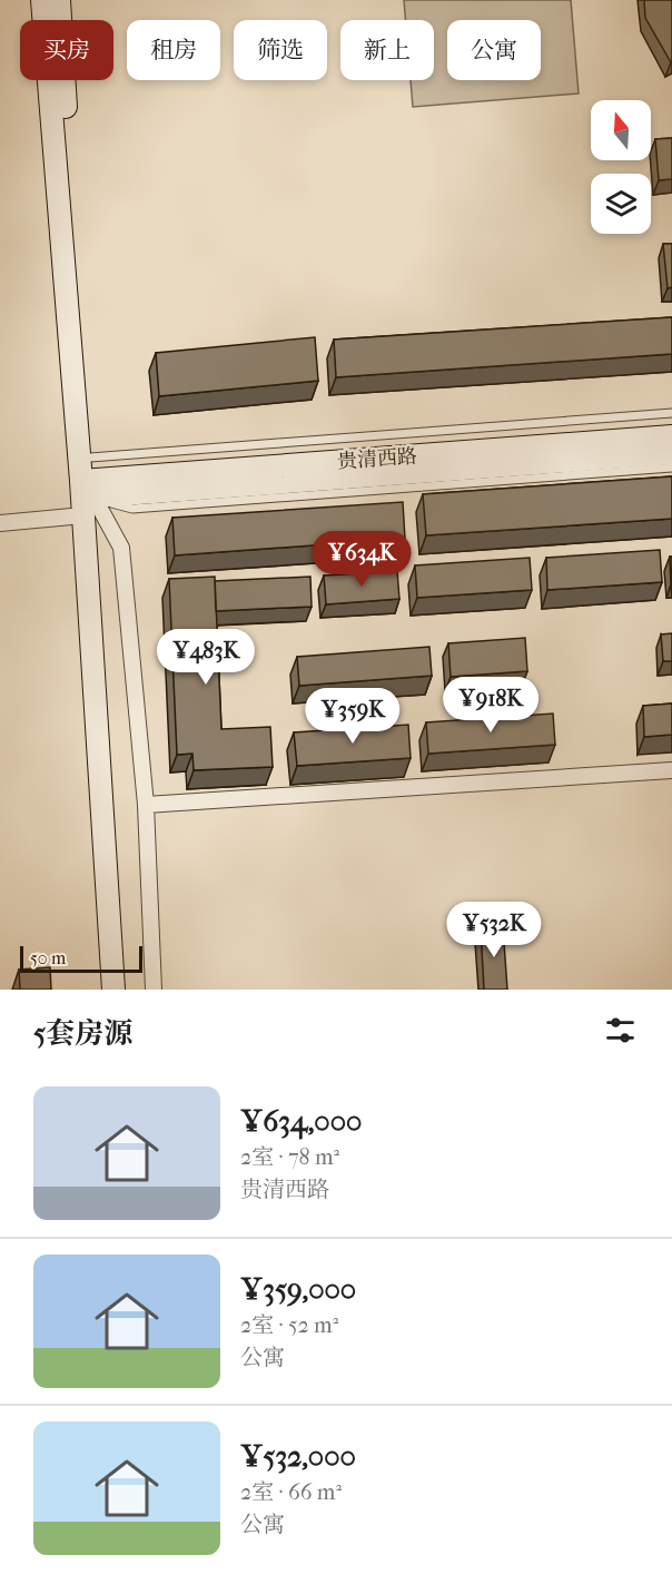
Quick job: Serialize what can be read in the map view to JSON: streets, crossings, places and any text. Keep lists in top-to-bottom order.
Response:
{
  "streets": {
    "main road": ["贵清西路"]
  },
  "scale_bar": "50 m",
  "north": "top",
  "page": {
    "chip": [
      "买房",
      "租房",
      "筛选",
      "新上",
      "公寓"
    ],
    "price": [
      "¥634K",
      "¥483K",
      "¥918K",
      "¥359K",
      "¥532K"
    ],
    "scale": "50 m",
    "heading": "5套房源",
    "list": [
      {
        "name": "¥634,000",
        "note": "2室 · 78 m² · 贵清西路"
      },
      {
        "name": "¥359,000",
        "note": "2室 · 52 m² · 公寓"
      },
      {
        "name": "¥532,000",
        "note": "2室 · 66 m² · 公寓"
      }
    ]
  }
}
